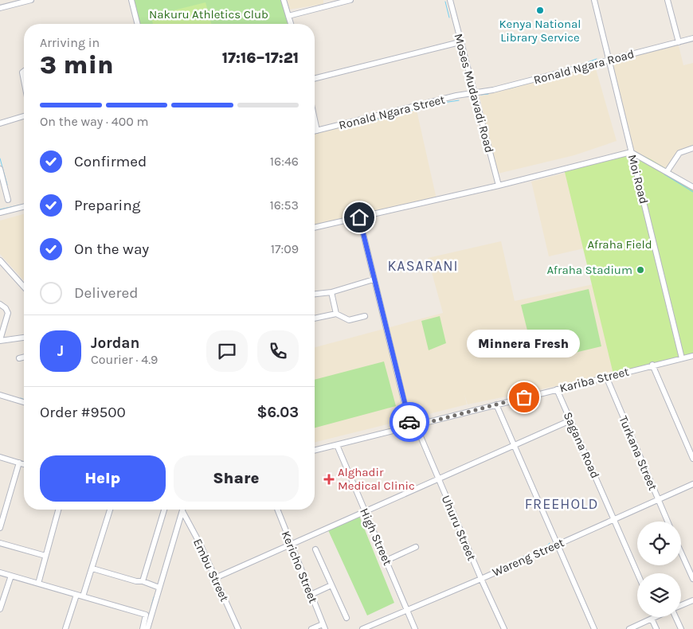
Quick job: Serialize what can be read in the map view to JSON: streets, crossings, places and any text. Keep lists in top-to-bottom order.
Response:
{
  "streets": {
    "street": [
      "Ronald Ngara Road",
      "Moses Mudavadi Road",
      "Ronald Ngara Street",
      "Moi Road",
      "Kariba Street",
      "Sagana Road",
      "Turkana Street",
      "Uhuru Street",
      "High Street",
      "Wareng Street",
      "Kericho Street",
      "Embu Street"
    ]
  },
  "crossings": [
    ["Ronald Ngara Road", "Moses Mudavadi Road"],
    ["Ronald Ngara Road", "Ronald Ngara Street"],
    ["Ronald Ngara Road", "Moi Road"],
    ["Moses Mudavadi Road", "Ronald Ngara Street"],
    ["Moi Road", "Kariba Street"],
    ["Kariba Street", "Sagana Road"],
    ["Kariba Street", "Turkana Street"],
    ["Kariba Street", "Uhuru Street"],
    ["Kariba Street", "High Street"],
    ["Sagana Road", "Wareng Street"],
    ["Turkana Street", "Wareng Street"],
    ["Uhuru Street", "Wareng Street"],
    ["High Street", "Wareng Street"]
  ],
  "districts": ["KASARANI", "FREEHOLD"],
  "parks": ["Nakuru Athletics Club", "Afraha Field"],
  "places": {
    "other": ["Kenya National Library Service", "Afraha Stadium", "Minnera Fresh"],
    "health": ["Alghadir Medical Clinic"]
  },
  "page": {
    "heading": ["3 min", "Arriving in", "17:16–17:21"],
    "panel": [
      "Jordan",
      "Courier · 4.9",
      "Order #9500",
      "$6.03"
    ],
    "bar": "On the way · 400 m",
    "list": [
      ["Confirmed", "16:46"],
      ["Preparing", "16:53"],
      ["On the way", "17:09"],
      "Delivered"
    ],
    "bubble": "Minnera Fresh",
    "round": "J",
    "buttons": ["Help", "Share"]
  }
}
